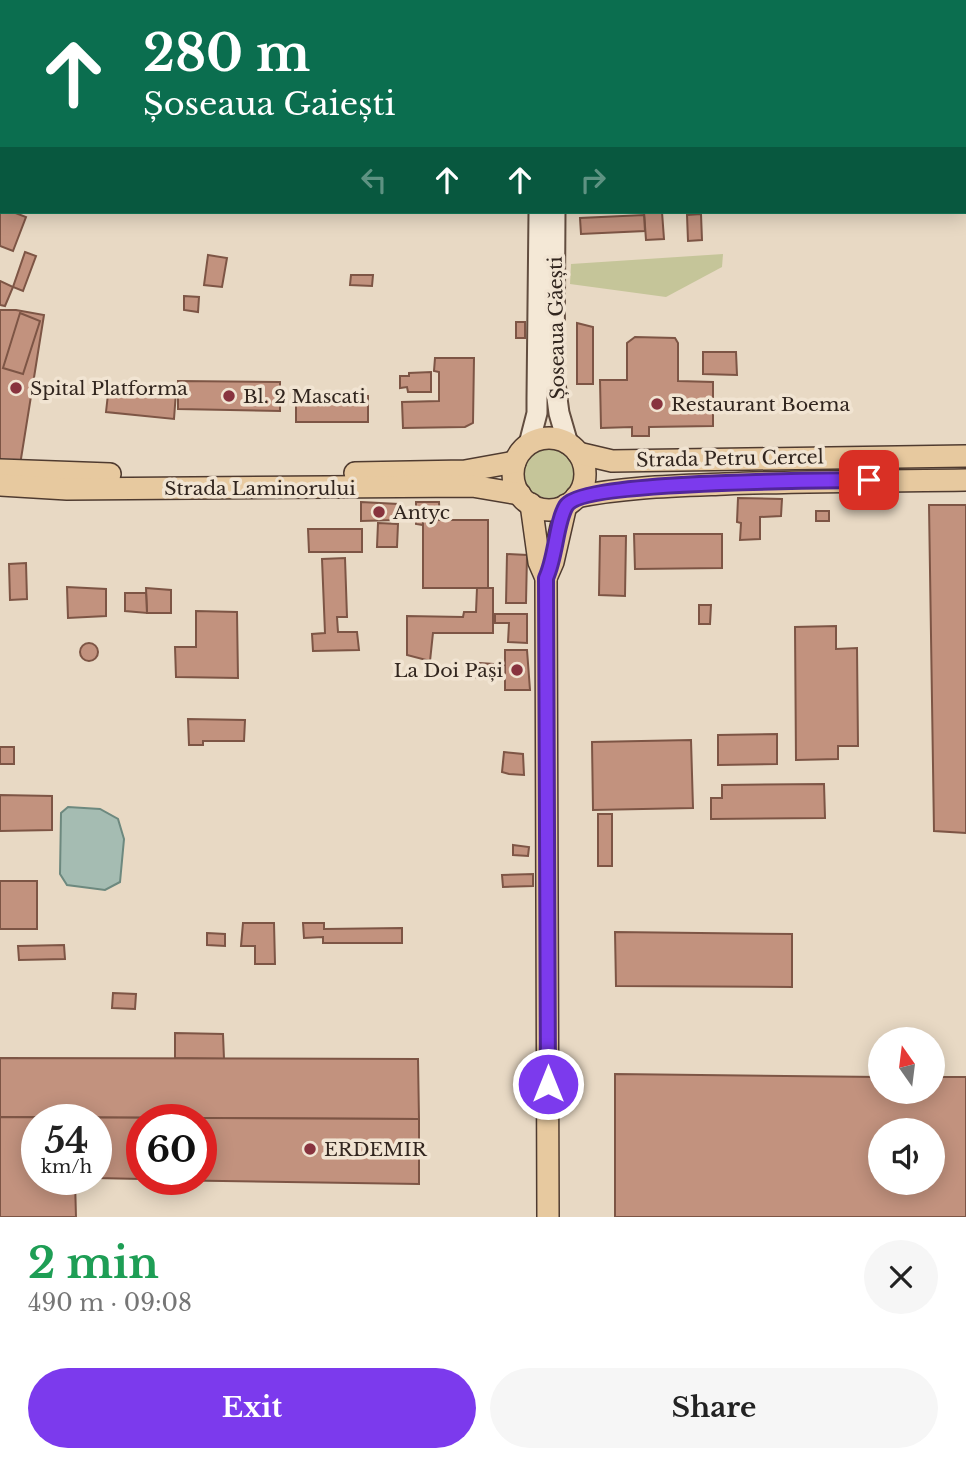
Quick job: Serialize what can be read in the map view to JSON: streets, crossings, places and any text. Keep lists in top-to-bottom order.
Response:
{
  "streets": {
    "main road": ["Șoseaua Găești", "Strada Petru Cercel", "Strada Laminorului"]
  },
  "crossings": [
    ["Șoseaua Găești", "Strada Petru Cercel"],
    ["Șoseaua Găești", "Strada Laminorului"],
    ["Strada Petru Cercel", "Strada Laminorului"]
  ],
  "places": [
    "Spital Platforma",
    "Bl. 2 Mascati",
    "Restaurant Boema",
    "Antyc",
    "La Doi Pași",
    "ERDEMIR"
  ],
  "north": "top",
  "page": {
    "turn": ["280 m", "Șoseaua Gaiești"],
    "speed": "54 km/h",
    "limit": "60",
    "heading": ["2 min", "490 m · 09:08"],
    "buttons": ["Exit", "Share"]
  }
}
